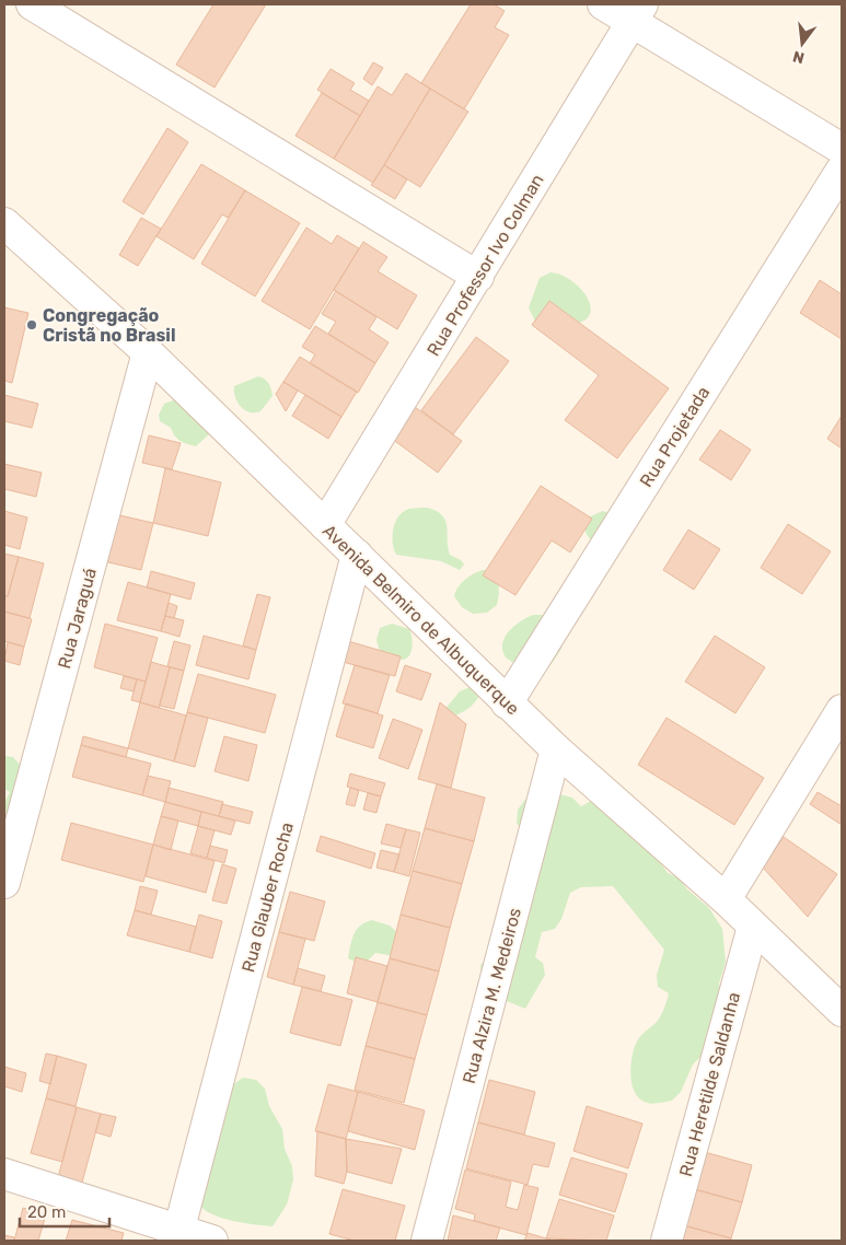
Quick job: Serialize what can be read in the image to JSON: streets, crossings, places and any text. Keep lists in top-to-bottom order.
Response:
{
  "streets": {
    "street": [
      "Rua Professor Ivo Colman",
      "Rua Projetada",
      "Rua Jaraguá",
      "Avenida Belmiro de Albuquerque",
      "Rua Glauber Rocha",
      "Rua Alzira M. Medeiros",
      "Rua Heretilde Saldanha"
    ]
  },
  "crossings": [
    ["Rua Professor Ivo Colman", "Avenida Belmiro de Albuquerque"],
    ["Rua Projetada", "Avenida Belmiro de Albuquerque"],
    ["Rua Jaraguá", "Avenida Belmiro de Albuquerque"],
    ["Avenida Belmiro de Albuquerque", "Rua Glauber Rocha"],
    ["Avenida Belmiro de Albuquerque", "Rua Alzira M. Medeiros"],
    ["Avenida Belmiro de Albuquerque", "Rua Heretilde Saldanha"]
  ],
  "places": ["Congregação Cristã no Brasil"],
  "scale_bar": "20 m",
  "north": "bottom"
}
